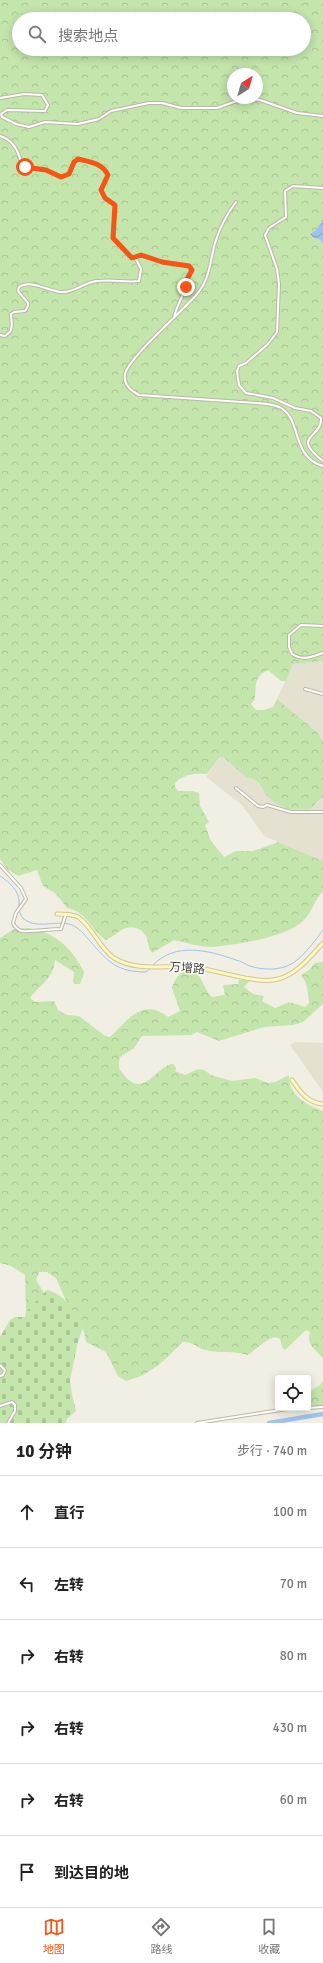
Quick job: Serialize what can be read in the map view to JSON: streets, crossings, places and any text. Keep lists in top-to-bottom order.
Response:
{
  "streets": {
    "street": ["万增路"]
  },
  "north": "top right",
  "page": {
    "search": "搜索地点",
    "heading": ["10 分钟", "步行 · 740 m"],
    "list": [
      ["直行", "100 m"],
      ["左转", "70 m"],
      ["右转", "80 m"],
      ["右转", "430 m"],
      ["右转", "60 m"],
      "到达目的地"
    ],
    "nav": ["地图", "路线", "收藏"]
  }
}
